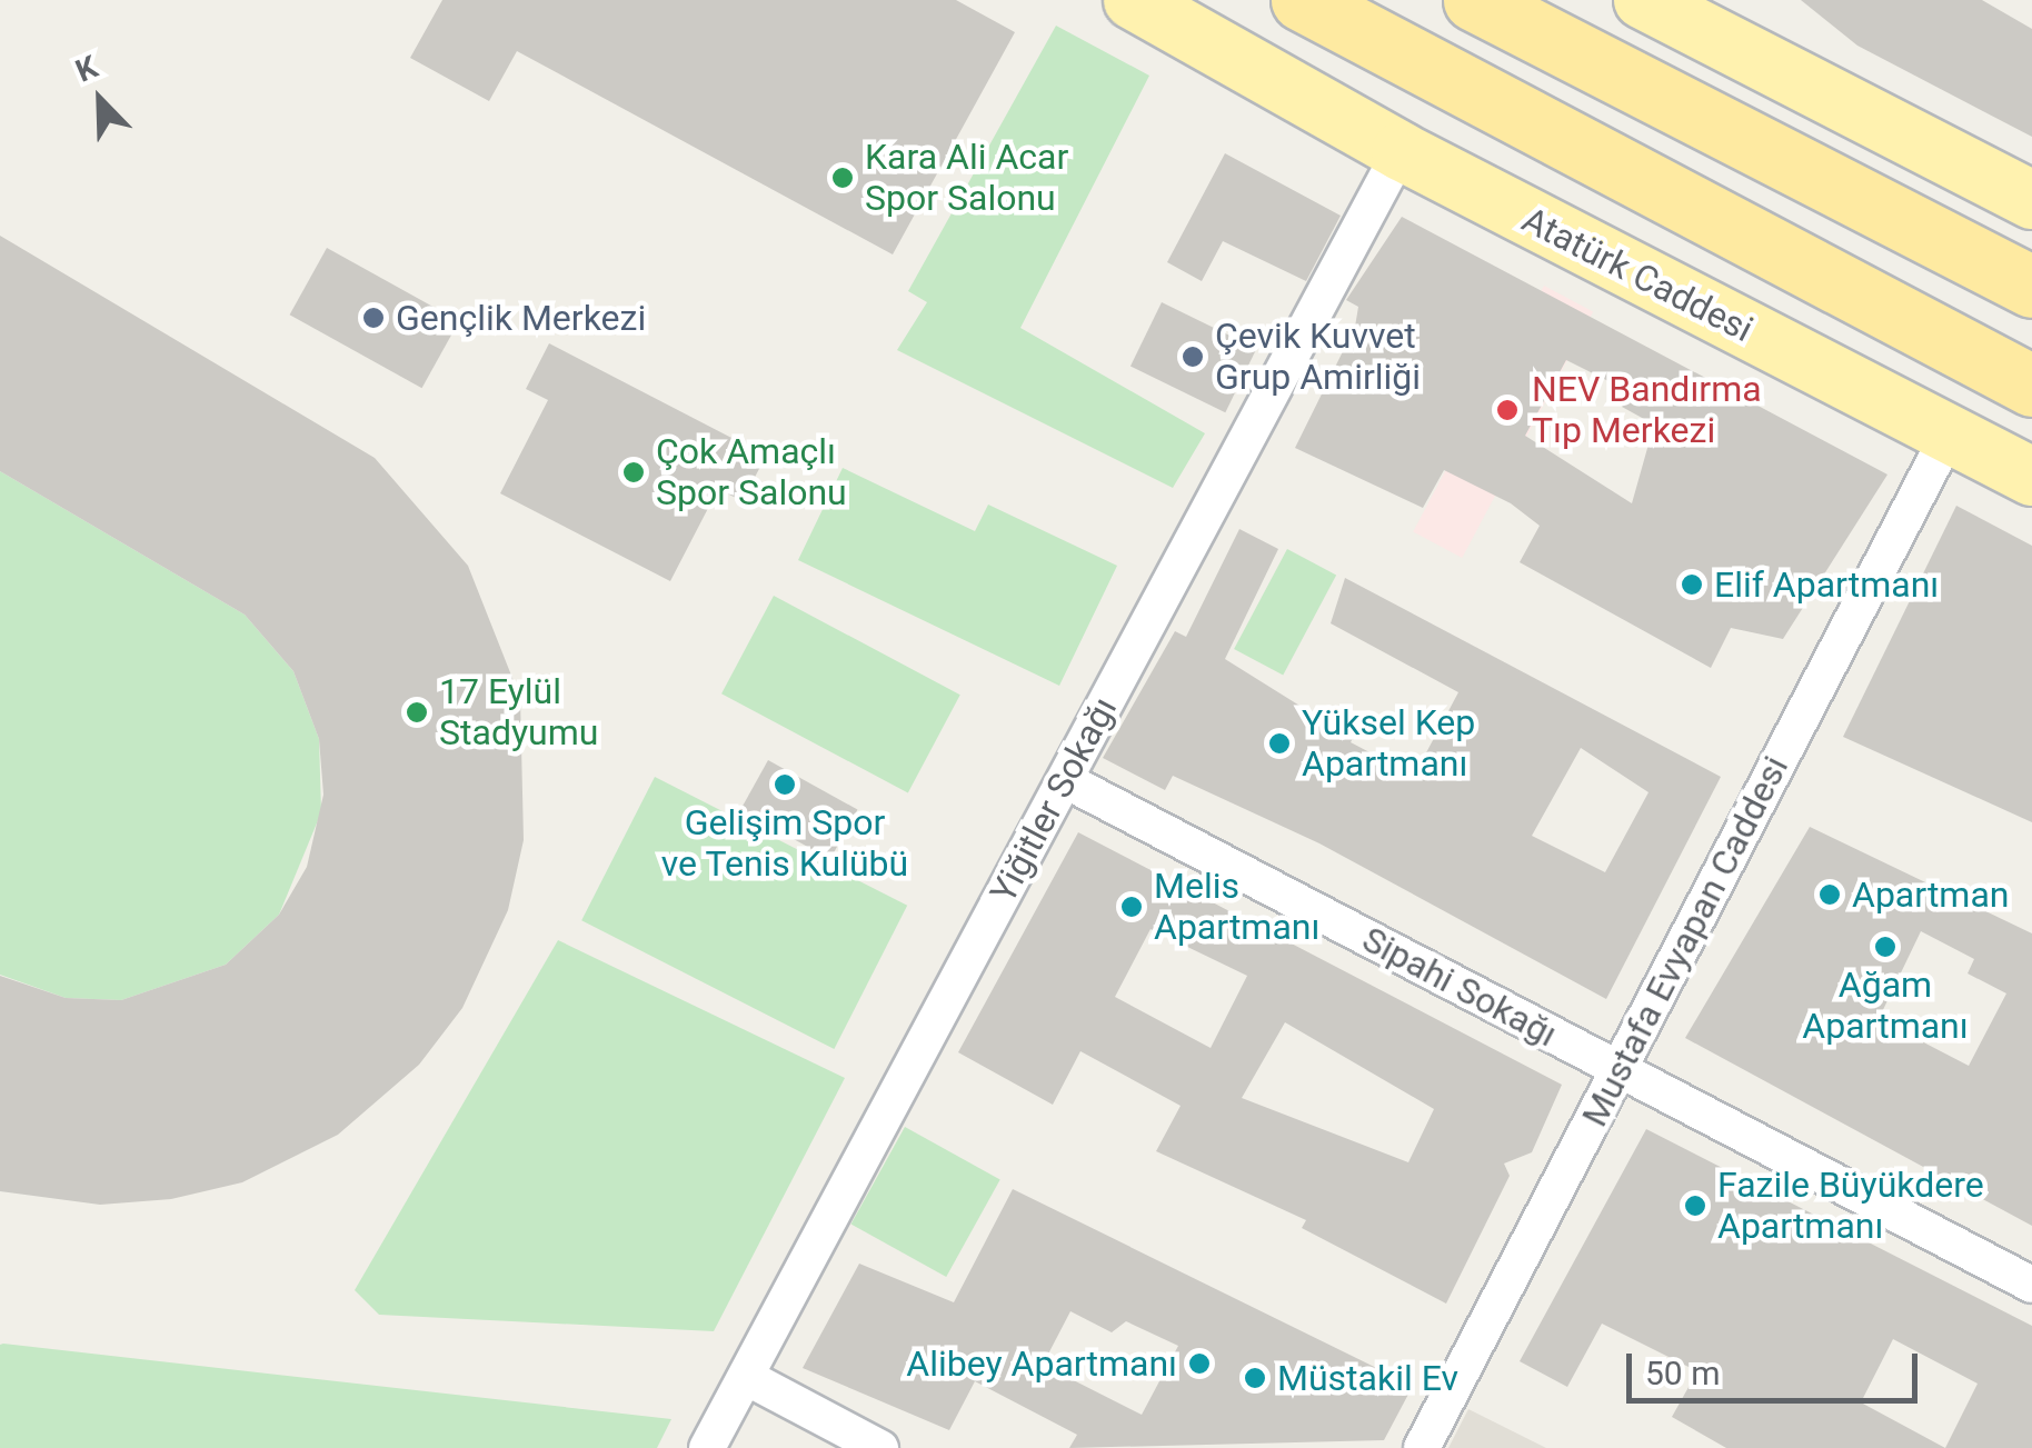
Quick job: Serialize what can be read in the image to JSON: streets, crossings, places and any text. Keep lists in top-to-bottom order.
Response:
{
  "streets": {
    "main road": ["Atatürk Caddesi"],
    "street": ["Yiğitler Sokağı", "Mustafa Evyapan Caddesi", "Sipahi Sokağı"]
  },
  "crossings": [
    ["Atatürk Caddesi", "Yiğitler Sokağı"],
    ["Atatürk Caddesi", "Mustafa Evyapan Caddesi"],
    ["Yiğitler Sokağı", "Sipahi Sokağı"],
    ["Mustafa Evyapan Caddesi", "Sipahi Sokağı"]
  ],
  "places": [
    "Kara Ali Acar Spor Salonu",
    "Gençlik Merkezi",
    "Çevik Kuvvet Grup Amirliği",
    "NEV Bandırma Tıp Merkezi",
    "Çok Amaçlı Spor Salonu",
    "Elif Apartmanı",
    "17 Eylül Stadyumu",
    "Yüksel Kep Apartmanı",
    "Gelişim Spor ve Tenis Kulübü",
    "Apartman",
    "Melis Apartmanı",
    "Ağam Apartmanı",
    "Fazile Büyükdere Apartmanı",
    "Alibey Apartmanı",
    "Müstakil Ev"
  ],
  "scale_bar": "50 m",
  "north": "top left"
}
